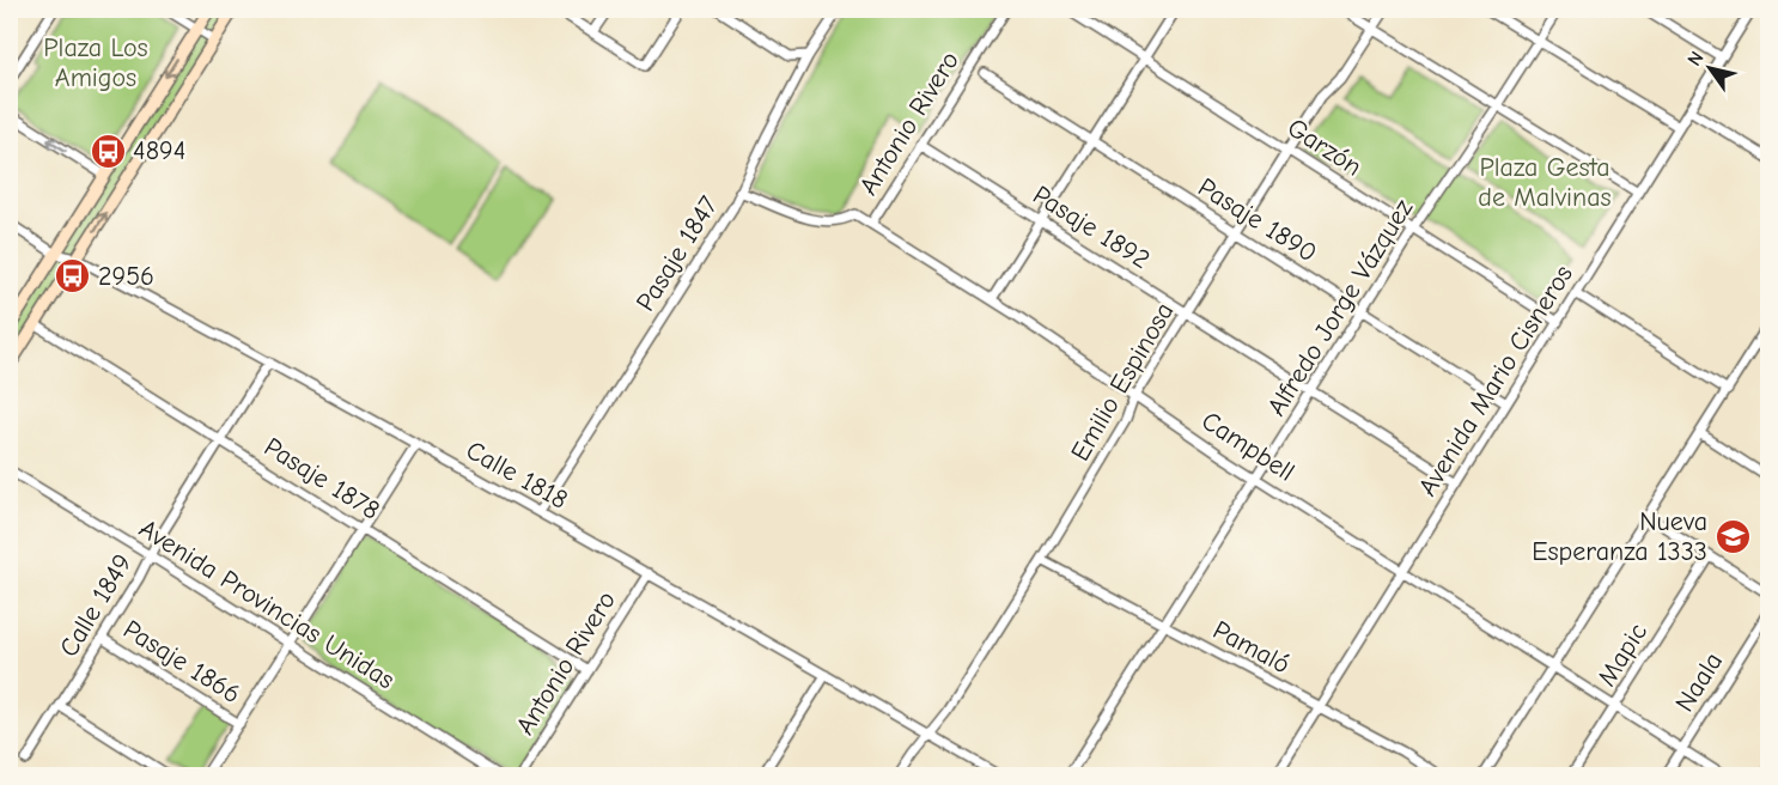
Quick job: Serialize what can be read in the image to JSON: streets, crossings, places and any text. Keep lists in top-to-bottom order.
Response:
{
  "streets": {
    "street": [
      "Antonio Rivero",
      "Garzón",
      "Pasaje 1890",
      "Pasaje 1892",
      "Pasaje 1847",
      "Alfredo Jorge Vázquez",
      "Avenida Mario Cisneros",
      "Emilio Espinosa",
      "Campbell",
      "Calle 1818",
      "Pasaje 1878",
      "Avenida Provincias Unidas",
      "Calle 1849",
      "Pamaló",
      "Mapic",
      "Pasaje 1866",
      "Naala"
    ]
  },
  "crossings": [
    ["Antonio Rivero", "Pasaje 1892"],
    ["Antonio Rivero", "Campbell"],
    ["Antonio Rivero", "Calle 1818"],
    ["Antonio Rivero", "Pasaje 1878"],
    ["Garzón", "Alfredo Jorge Vázquez"],
    ["Garzón", "Avenida Mario Cisneros"],
    ["Garzón", "Emilio Espinosa"],
    ["Pasaje 1890", "Alfredo Jorge Vázquez"],
    ["Pasaje 1890", "Avenida Mario Cisneros"],
    ["Pasaje 1890", "Emilio Espinosa"],
    ["Pasaje 1892", "Alfredo Jorge Vázquez"],
    ["Pasaje 1892", "Avenida Mario Cisneros"],
    ["Pasaje 1892", "Emilio Espinosa"],
    ["Pasaje 1847", "Campbell"],
    ["Pasaje 1847", "Calle 1818"],
    ["Alfredo Jorge Vázquez", "Campbell"],
    ["Alfredo Jorge Vázquez", "Pamaló"],
    ["Avenida Mario Cisneros", "Campbell"],
    ["Avenida Mario Cisneros", "Pamaló"],
    ["Emilio Espinosa", "Campbell"],
    ["Emilio Espinosa", "Calle 1818"],
    ["Emilio Espinosa", "Pamaló"],
    ["Campbell", "Mapic"],
    ["Campbell", "Naala"],
    ["Calle 1818", "Calle 1849"],
    ["Pasaje 1878", "Calle 1849"],
    ["Avenida Provincias Unidas", "Calle 1849"],
    ["Calle 1849", "Pasaje 1866"]
  ],
  "parks": ["Plaza Los Amigos", "Plaza Gesta de Malvinas"],
  "places": {
    "bus stop": ["4894", "2956"],
    "school or university": ["Nueva Esperanza 1333"]
  },
  "north": "top left"
}
